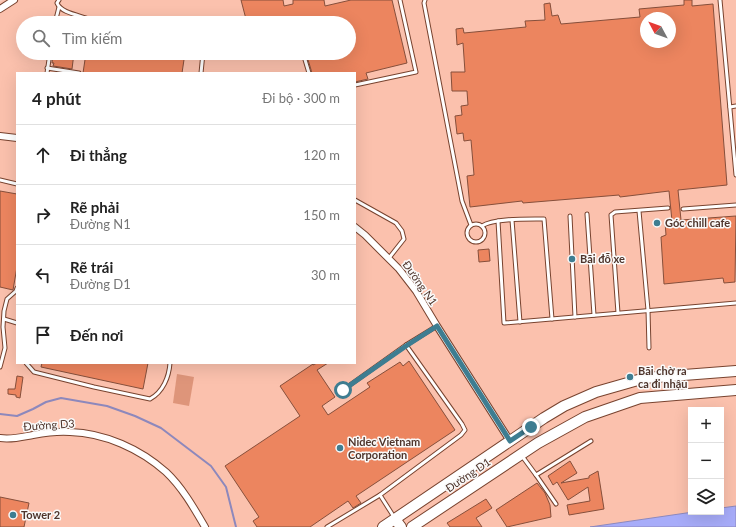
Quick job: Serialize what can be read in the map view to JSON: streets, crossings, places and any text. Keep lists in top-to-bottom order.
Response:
{
  "streets": {
    "main road": ["Đường D1"],
    "street": ["Đường N1", "Đường D3"]
  },
  "crossings": [
    ["Đường N1", "Đường D1"]
  ],
  "places": [
    "Góc chill cafe",
    "Bãi đỗ xe",
    "Bãi chờ ra ca đi nhậu",
    "Nidec Vietnam Corporation",
    "Tower 2"
  ],
  "north": "top left",
  "page": {
    "search": "Tìm kiếm",
    "heading": ["4 phút", "Đi bộ · 300 m"],
    "list": [
      ["Đi thẳng", "120 m"],
      ["Rẽ phải", "Đường N1", "150 m"],
      ["Rẽ trái", "Đường D1", "30 m"],
      "Đến nơi"
    ],
    "map_buttons": ["+", "−"]
  }
}
